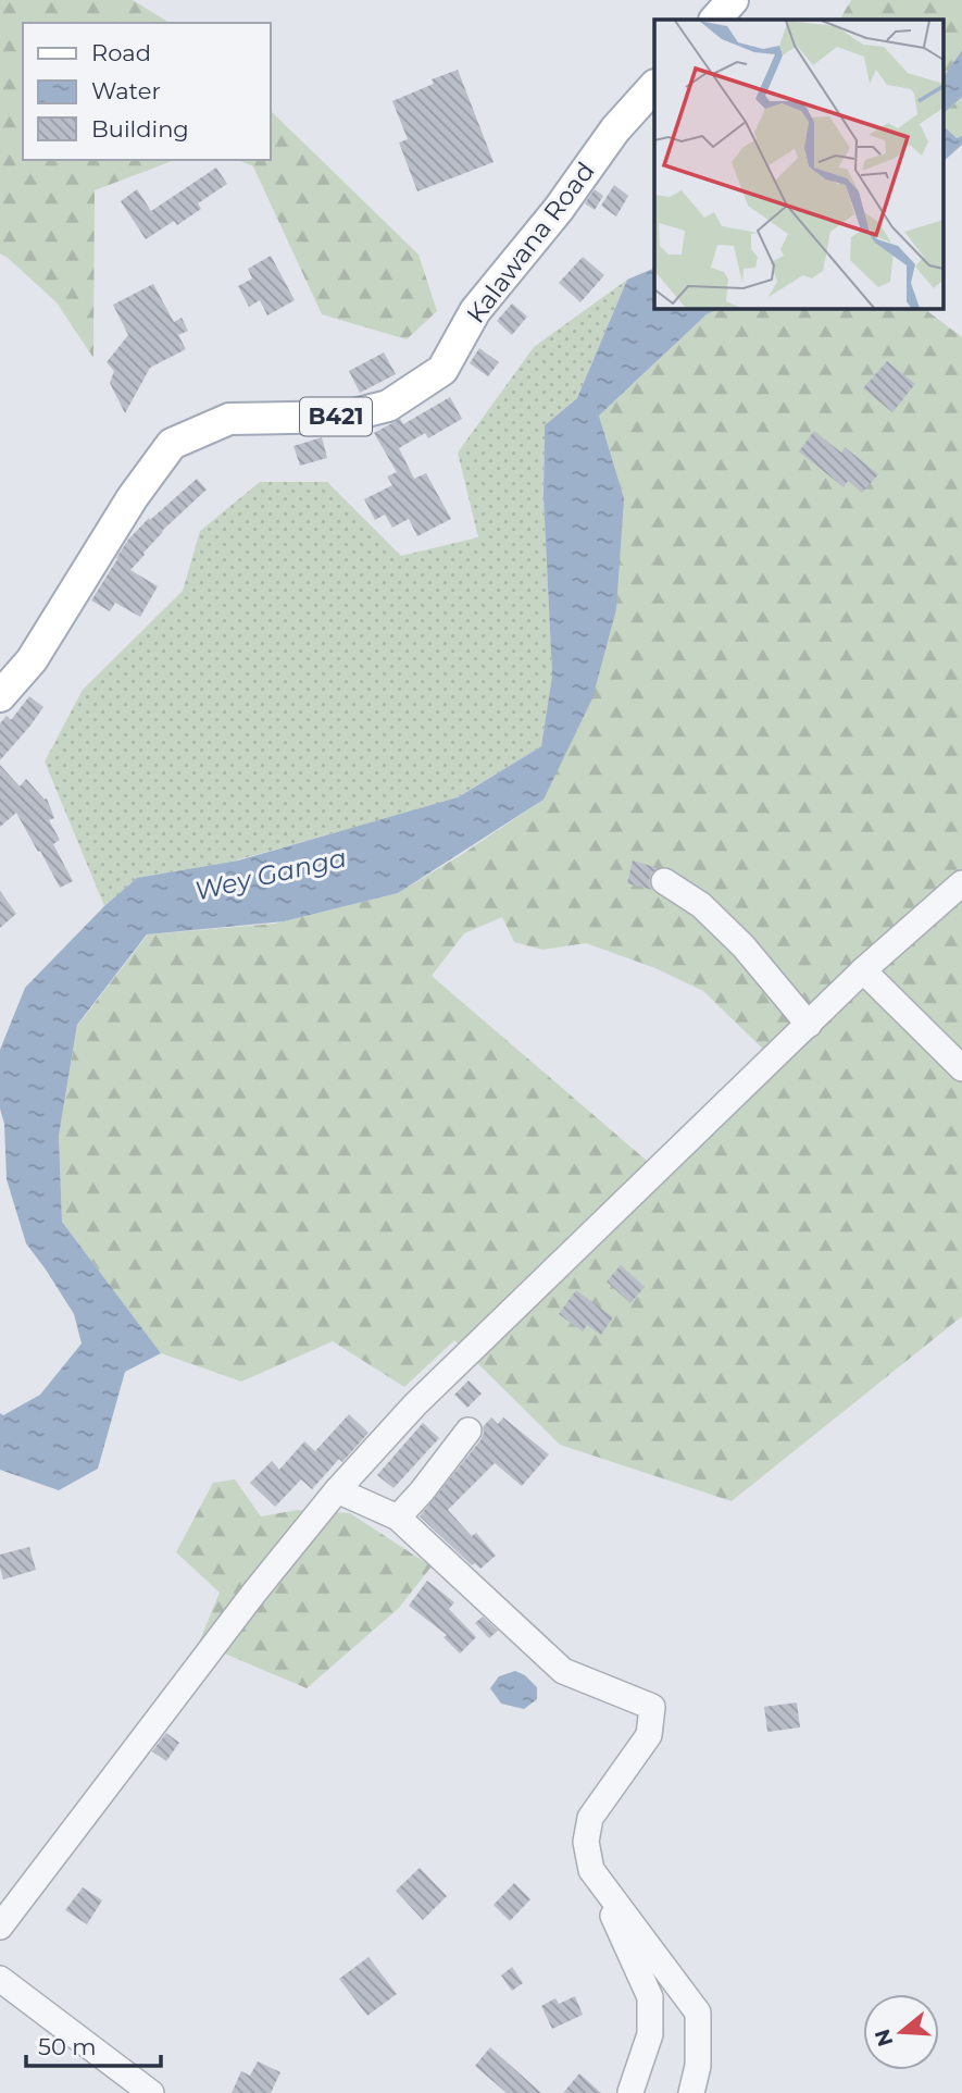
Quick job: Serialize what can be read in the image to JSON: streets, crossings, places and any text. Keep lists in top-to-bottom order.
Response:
{
  "streets": {
    "main road": ["Kalawana Road", "B421"]
  },
  "water": ["Wey Ganga"],
  "legend": ["Road", "Water", "Building"],
  "scale_bar": "50 m",
  "north": "left"
}
